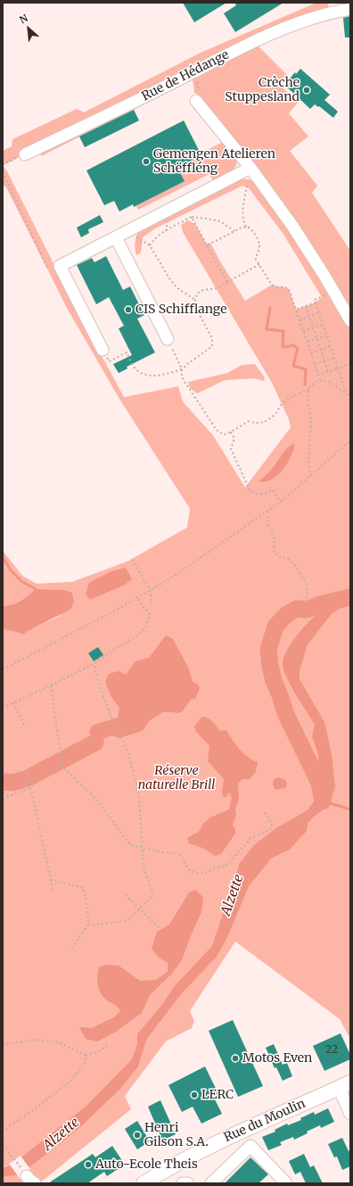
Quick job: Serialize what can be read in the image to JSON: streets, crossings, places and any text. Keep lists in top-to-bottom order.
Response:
{
  "streets": {
    "main road": ["Rue du Moulin"],
    "street": ["Rue de Hédange"]
  },
  "water": ["Alzette"],
  "parks": ["Réserve naturelle Brill"],
  "places": [
    "Crèche Stuppesland",
    "Gemengen Atelieren Schëffléng",
    "CIS Schifflange",
    "Motos Even",
    "LERC",
    "Henri Gilson S.A.",
    "Auto-Ecole Theis"
  ],
  "house_numbers": ["22"],
  "north": "top left"
}
